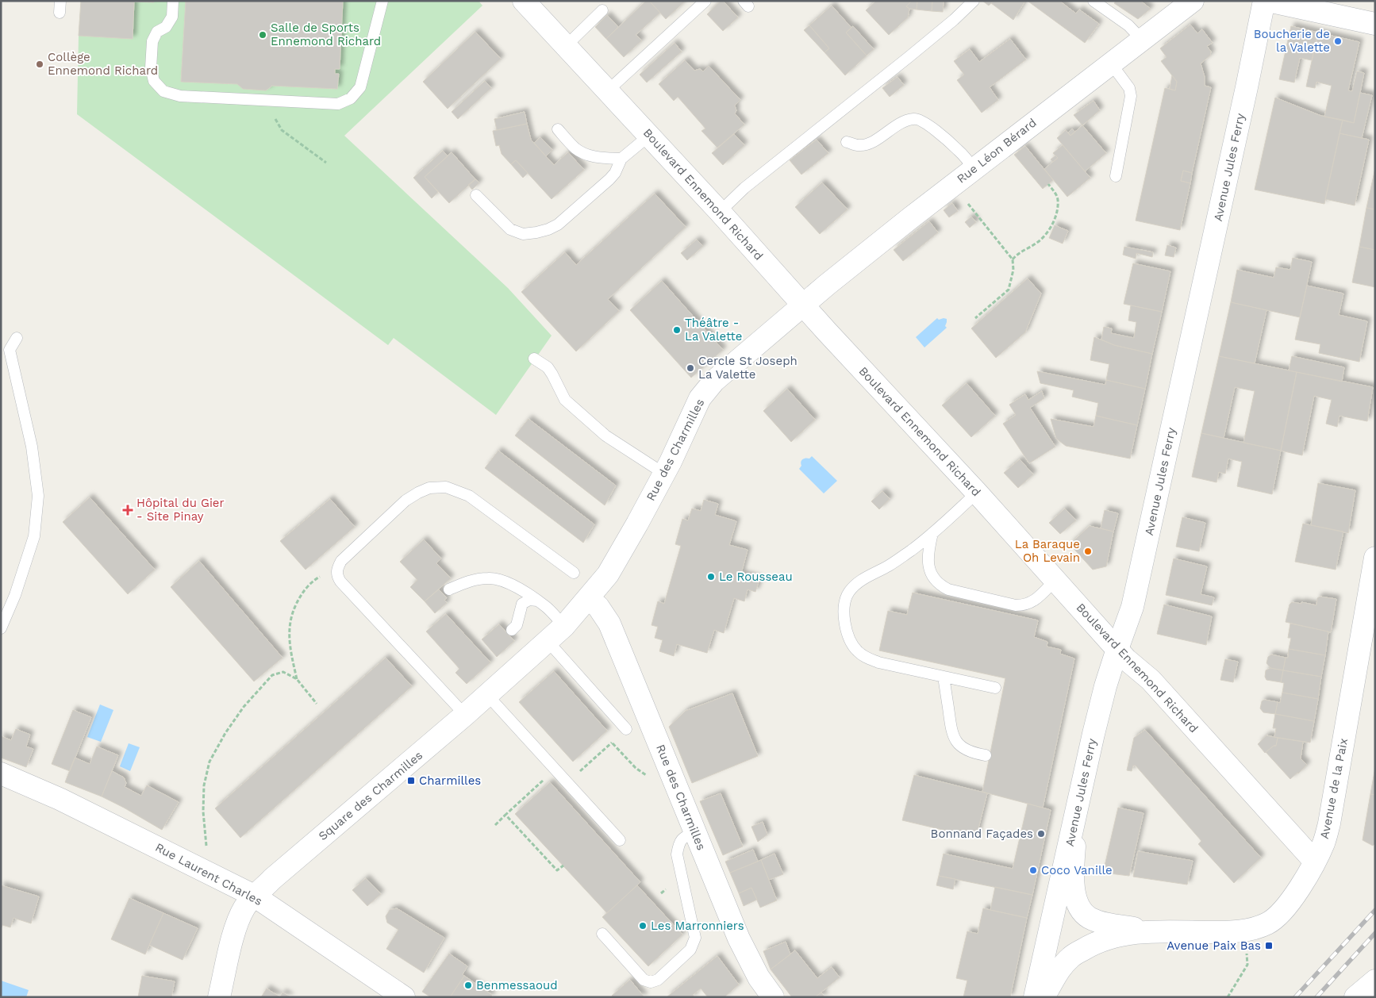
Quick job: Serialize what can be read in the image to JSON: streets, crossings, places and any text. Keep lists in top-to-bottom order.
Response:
{
  "streets": {
    "street": [
      "Rue Léon Bérard",
      "Avenue Jules Ferry",
      "Boulevard Ennemond Richard",
      "Rue des Charmilles",
      "Avenue de la Paix",
      "Square des Charmilles",
      "Rue Laurent Charles"
    ]
  },
  "crossings": [
    ["Rue Léon Bérard", "Boulevard Ennemond Richard"],
    ["Rue Léon Bérard", "Rue des Charmilles"],
    ["Avenue Jules Ferry", "Boulevard Ennemond Richard"],
    ["Avenue Jules Ferry", "Avenue de la Paix"],
    ["Boulevard Ennemond Richard", "Rue des Charmilles"],
    ["Boulevard Ennemond Richard", "Avenue de la Paix"],
    ["Rue des Charmilles", "Square des Charmilles"],
    ["Square des Charmilles", "Rue Laurent Charles"]
  ],
  "places": {
    "other": [
      "Salle de Sports Ennemond Richard",
      "Boucherie de la Valette",
      "Collège Ennemond Richard",
      "Théâtre - La Valette",
      "Cercle St Joseph La Valette",
      "La Baraque Oh Levain",
      "Le Rousseau",
      "Bonnand Façades",
      "Coco Vanille",
      "Les Marronniers",
      "Benmessaoud"
    ],
    "health": ["Hôpital du Gier - Site Pinay"],
    "transit": ["Charmilles", "Avenue Paix Bas"]
  }
}
